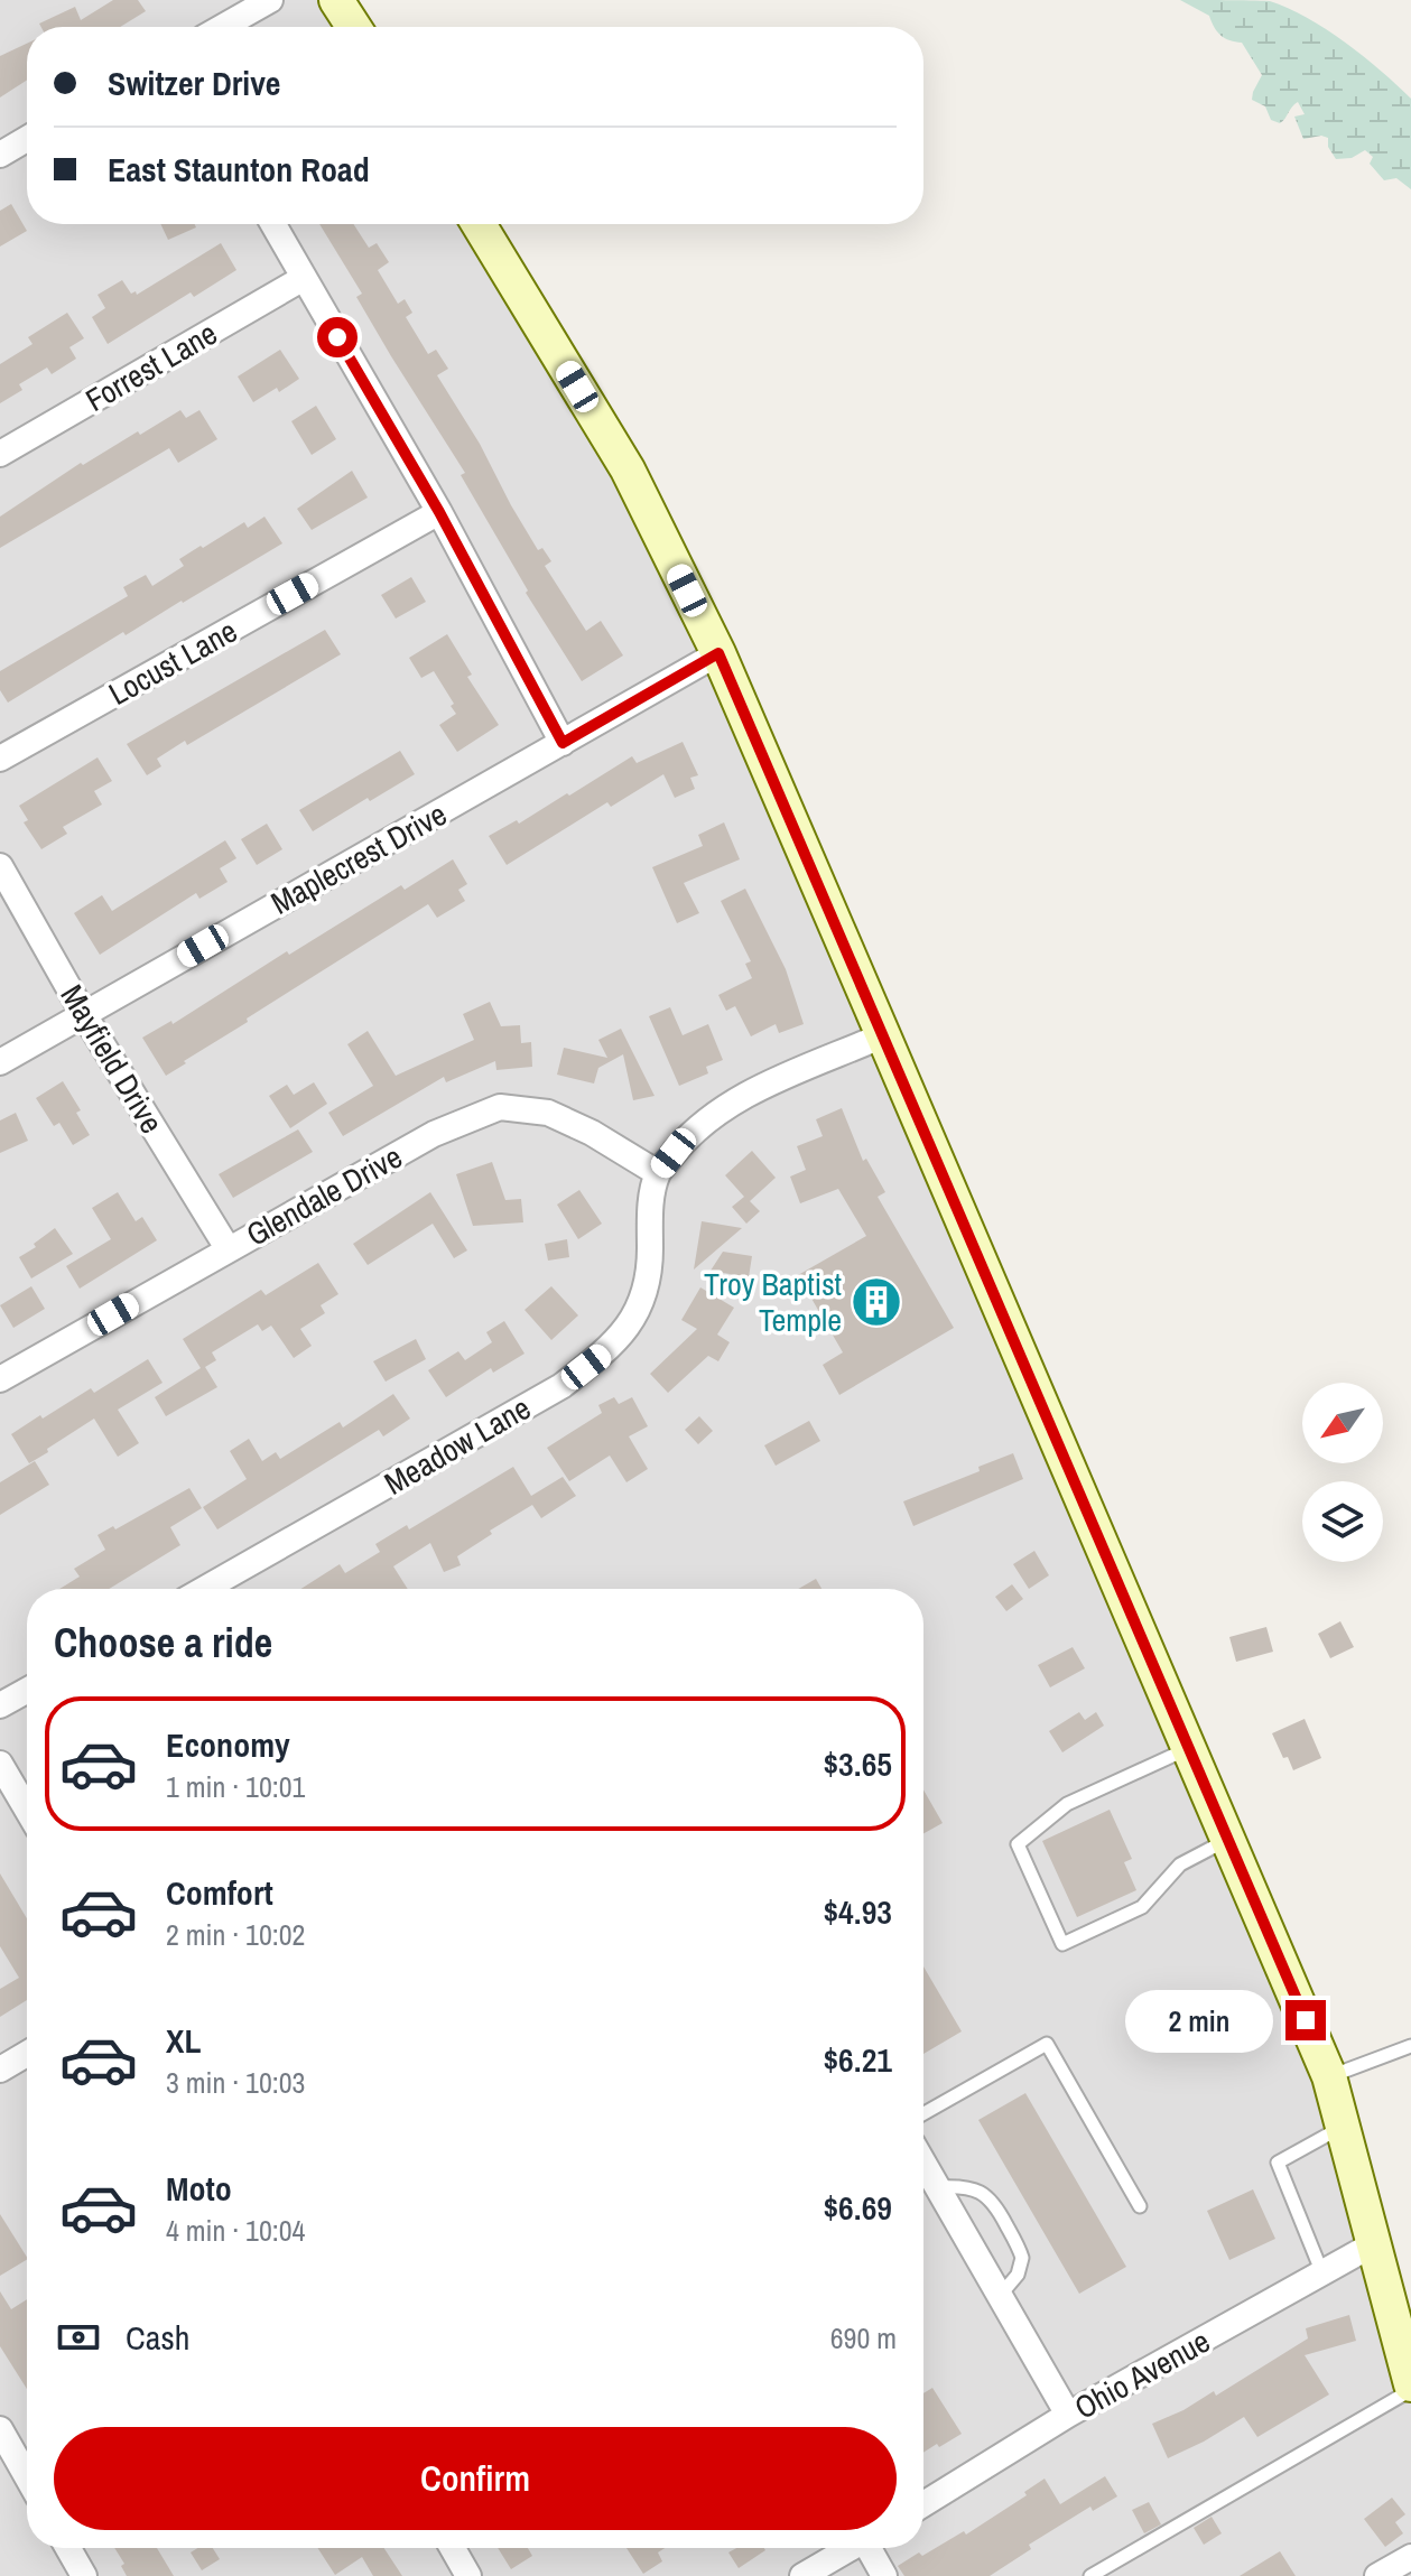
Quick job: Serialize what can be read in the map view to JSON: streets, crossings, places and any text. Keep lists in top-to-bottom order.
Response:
{
  "streets": {
    "street": [
      "Forrest Lane",
      "Locust Lane",
      "Maplecrest Drive",
      "Mayfield Drive",
      "Glendale Drive",
      "Meadow Lane",
      "Ohio Avenue"
    ]
  },
  "crossings": [
    ["Maplecrest Drive", "Mayfield Drive"],
    ["Mayfield Drive", "Glendale Drive"],
    ["Glendale Drive", "Meadow Lane"]
  ],
  "places": {
    "building": ["Troy Baptist Temple"]
  },
  "north": "bottom left",
  "page": {
    "banner": ["Switzer Drive", "East Staunton Road"],
    "heading": "Choose a ride",
    "list": [
      {
        "name": "Economy",
        "note": "1 min · 10:01",
        "value": "$3.65"
      },
      {
        "name": "Comfort",
        "note": "2 min · 10:02",
        "value": "$4.93"
      },
      {
        "name": "XL",
        "note": "3 min · 10:03",
        "value": "$6.21"
      },
      {
        "name": "Moto",
        "note": "4 min · 10:04",
        "value": "$6.69"
      }
    ],
    "bubble": "2 min",
    "pay": ["Cash", "690 m"],
    "buttons": "Confirm"
  }
}
